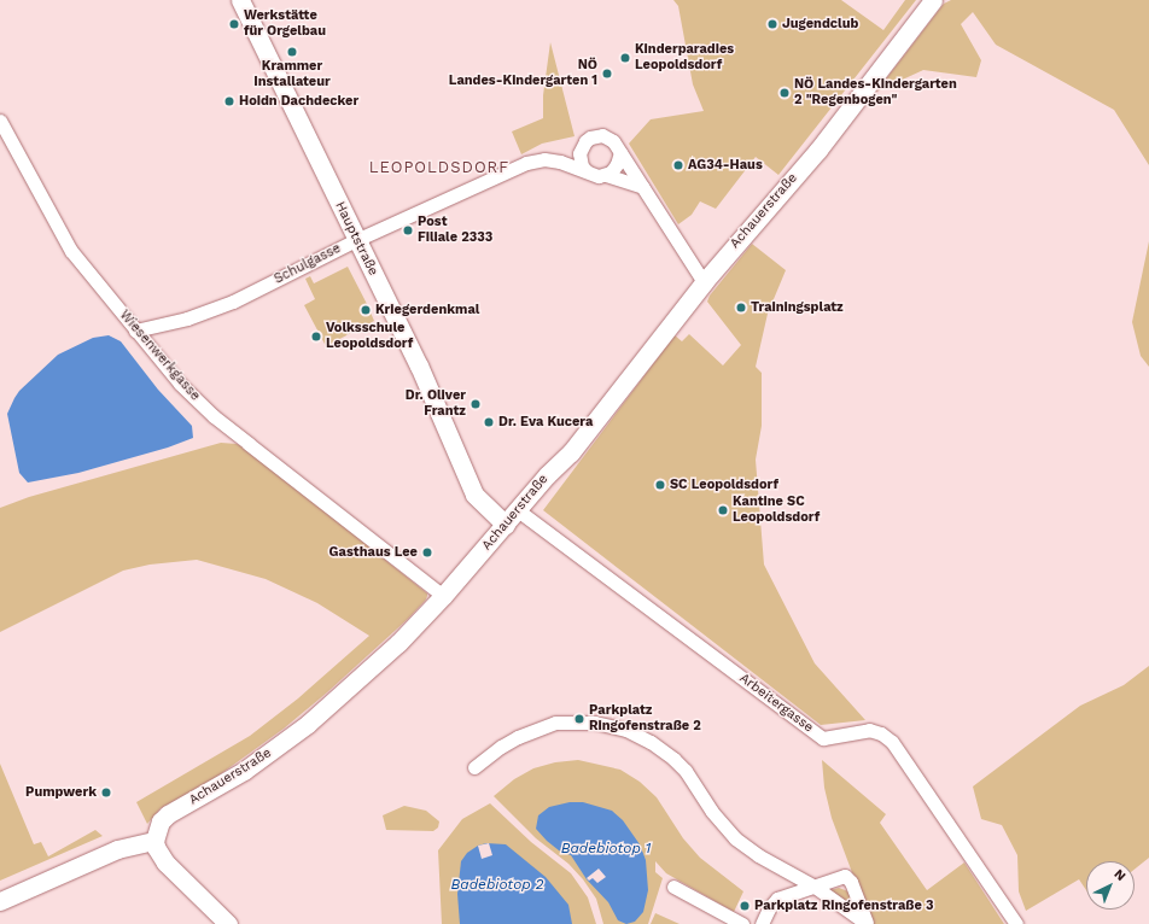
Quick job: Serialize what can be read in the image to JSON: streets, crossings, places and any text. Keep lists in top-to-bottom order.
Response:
{
  "streets": {
    "street": [
      "Achauerstraße",
      "Hauptstraße",
      "Schulgasse",
      "Wiesenwerkgasse",
      "Arbeitergasse"
    ]
  },
  "crossings": [
    ["Achauerstraße", "Hauptstraße"],
    ["Achauerstraße", "Wiesenwerkgasse"],
    ["Achauerstraße", "Arbeitergasse"],
    ["Hauptstraße", "Schulgasse"],
    ["Hauptstraße", "Arbeitergasse"],
    ["Schulgasse", "Wiesenwerkgasse"]
  ],
  "districts": ["LEOPOLDSDORF"],
  "water": ["Badebiotop 1", "Badebiotop 2"],
  "places": [
    "Werkstätte für Orgelbau",
    "Jugendclub",
    "Krammer Installateur",
    "Kinderparadies Leopoldsdorf",
    "NÖ Landes-Kindergarten 1",
    "NÖ Landes-Kindergarten 2 \"Regenbogen\"",
    "Hoidn Dachdecker",
    "AG34-Haus",
    "Post Filiale 2333",
    "Trainingsplatz",
    "Kriegerdenkmal",
    "Volksschule Leopoldsdorf",
    "Dr. Oliver Frantz",
    "Dr. Eva Kucera",
    "SC Leopoldsdorf",
    "Kantine SC Leopoldsdorf",
    "Gasthaus Lee",
    "Parkplatz Ringofenstraße 2",
    "Pumpwerk",
    "Parkplatz Ringofenstraße 3"
  ],
  "north": "top right"
}
